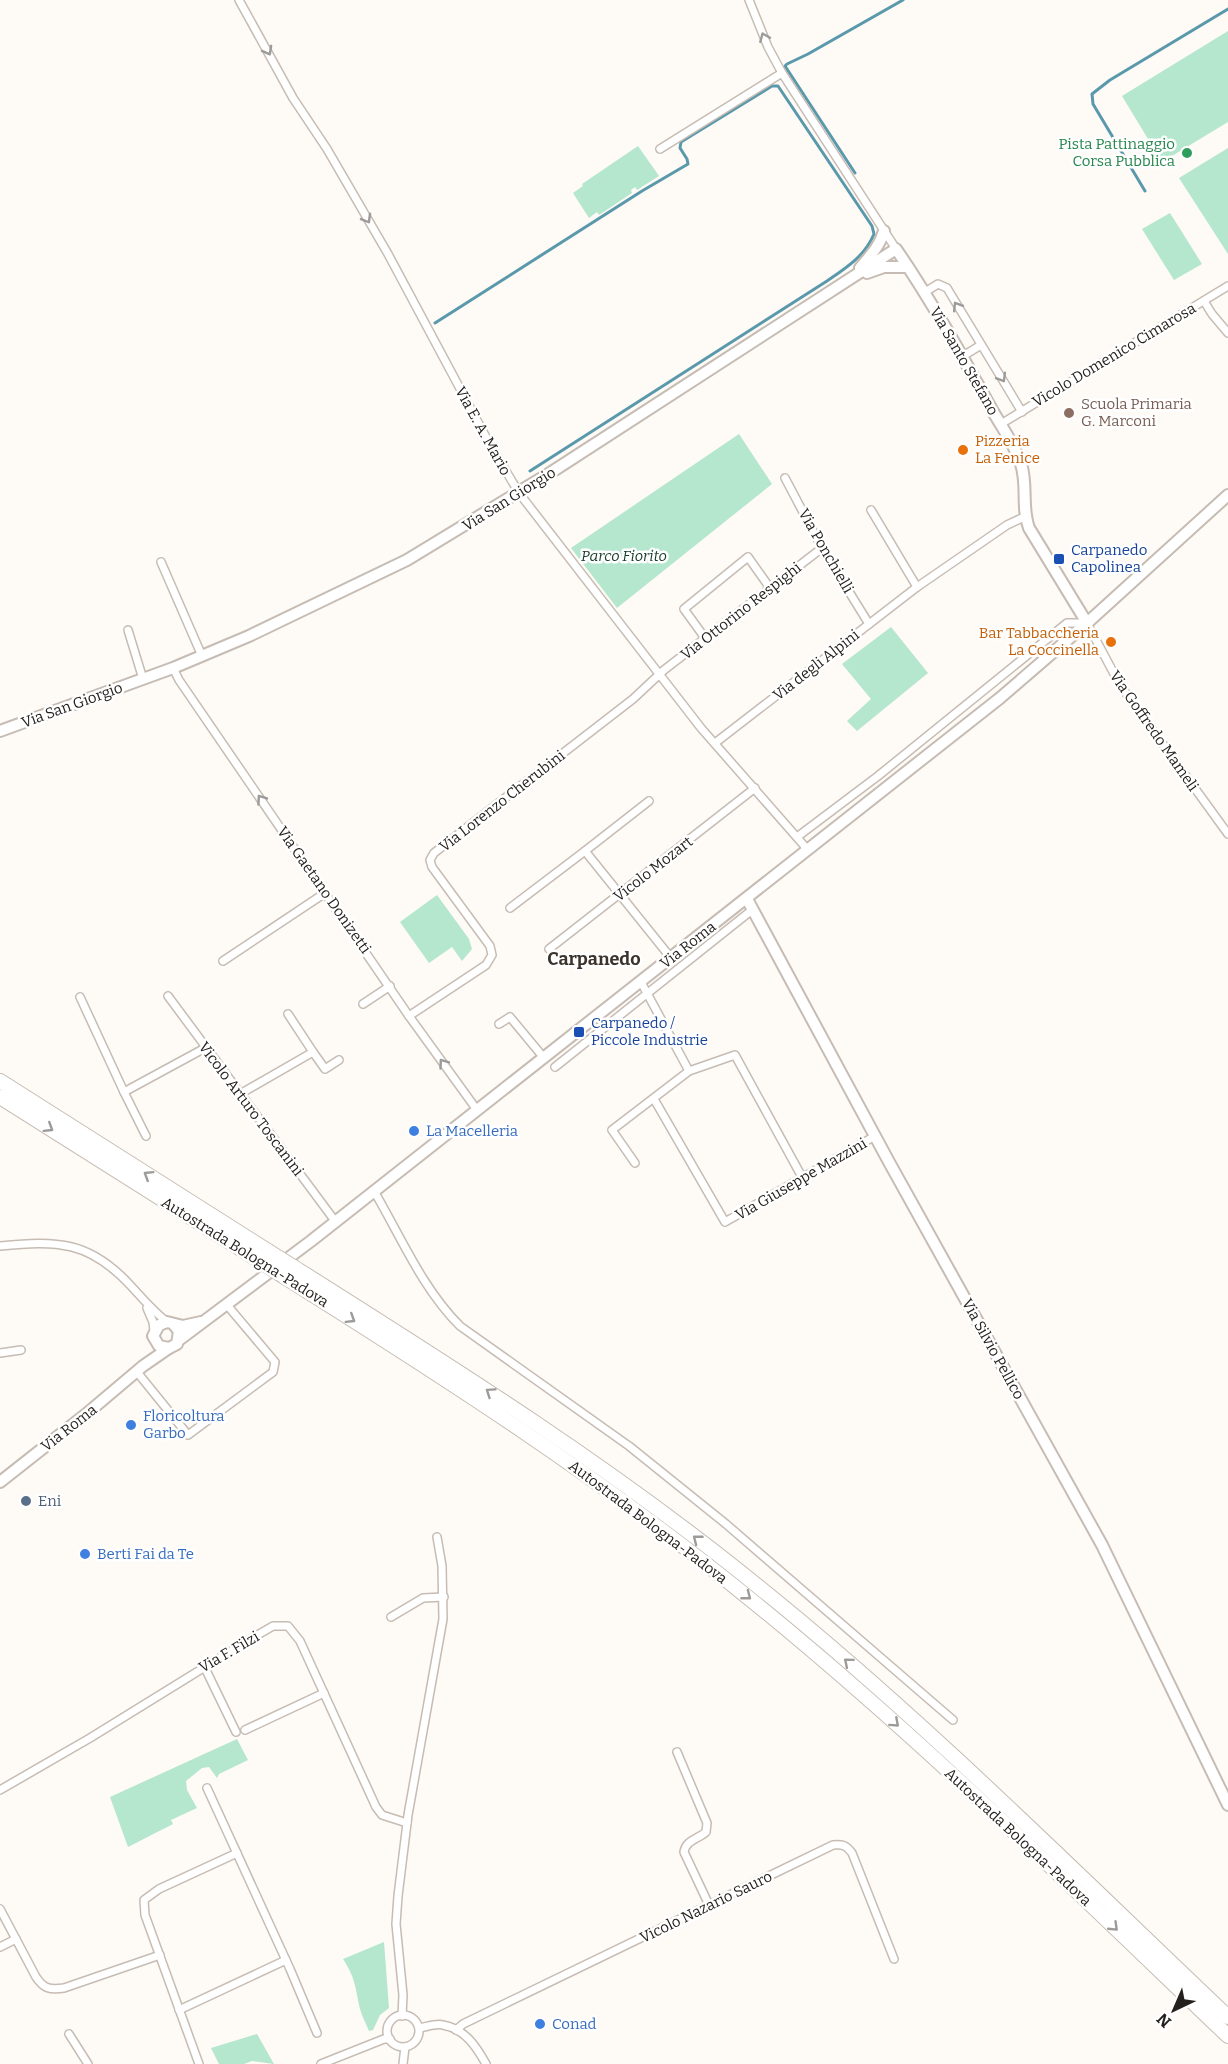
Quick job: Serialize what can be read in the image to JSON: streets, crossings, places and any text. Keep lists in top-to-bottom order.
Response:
{
  "streets": {
    "highway": ["Autostrada Bologna-Padova"],
    "street": [
      "Vicolo Domenico Cimarosa",
      "Via Santo Stefano",
      "Via E. A. Mario",
      "Via San Giorgio",
      "Via Ponchielli",
      "Via Ottorino Respighi",
      "Via degli Alpini",
      "Via Goffredo Mameli",
      "Via Lorenzo Cherubini",
      "Vicolo Mozart",
      "Via Gaetano Donizetti",
      "Via Roma",
      "Vicolo Arturo Toscanini",
      "Via Giuseppe Mazzini",
      "Via Silvio Pellico",
      "Via F. Filzi",
      "Vicolo Nazario Sauro"
    ]
  },
  "crossings": [
    ["Vicolo Domenico Cimarosa", "Via Santo Stefano"],
    ["Via Santo Stefano", "Via San Giorgio"],
    ["Via Santo Stefano", "Via degli Alpini"],
    ["Via Santo Stefano", "Via Goffredo Mameli"],
    ["Via Santo Stefano", "Via Roma"],
    ["Via E. A. Mario", "Via San Giorgio"],
    ["Via E. A. Mario", "Via Ottorino Respighi"],
    ["Via E. A. Mario", "Via degli Alpini"],
    ["Via E. A. Mario", "Via Lorenzo Cherubini"],
    ["Via E. A. Mario", "Vicolo Mozart"],
    ["Via E. A. Mario", "Via Roma"],
    ["Via San Giorgio", "Via Gaetano Donizetti"],
    ["Via Ponchielli", "Via Ottorino Respighi"],
    ["Via Ponchielli", "Via degli Alpini"],
    ["Via Ottorino Respighi", "Via Lorenzo Cherubini"],
    ["Via Goffredo Mameli", "Via Roma"],
    ["Via Lorenzo Cherubini", "Via Gaetano Donizetti"],
    ["Via Gaetano Donizetti", "Via Roma"],
    ["Via Roma", "Vicolo Arturo Toscanini"],
    ["Via Roma", "Via Silvio Pellico"],
    ["Via Giuseppe Mazzini", "Via Silvio Pellico"]
  ],
  "one_way": ["Via E. A. Mario", "Via Gaetano Donizetti"],
  "districts": ["Carpanedo"],
  "parks": ["Parco Fiorito"],
  "places": {
    "other": [
      "Pista Pattinaggio Corsa Pubblica",
      "Scuola Primaria G. Marconi",
      "Pizzeria La Fenice",
      "Bar Tabbaccheria La Coccinella",
      "La Macelleria",
      "Floricoltura Garbo",
      "Eni",
      "Berti Fai da Te",
      "Conad"
    ],
    "transit": ["Carpanedo Capolinea", "Carpanedo / Piccole Industrie"]
  },
  "north": "bottom left"
}
